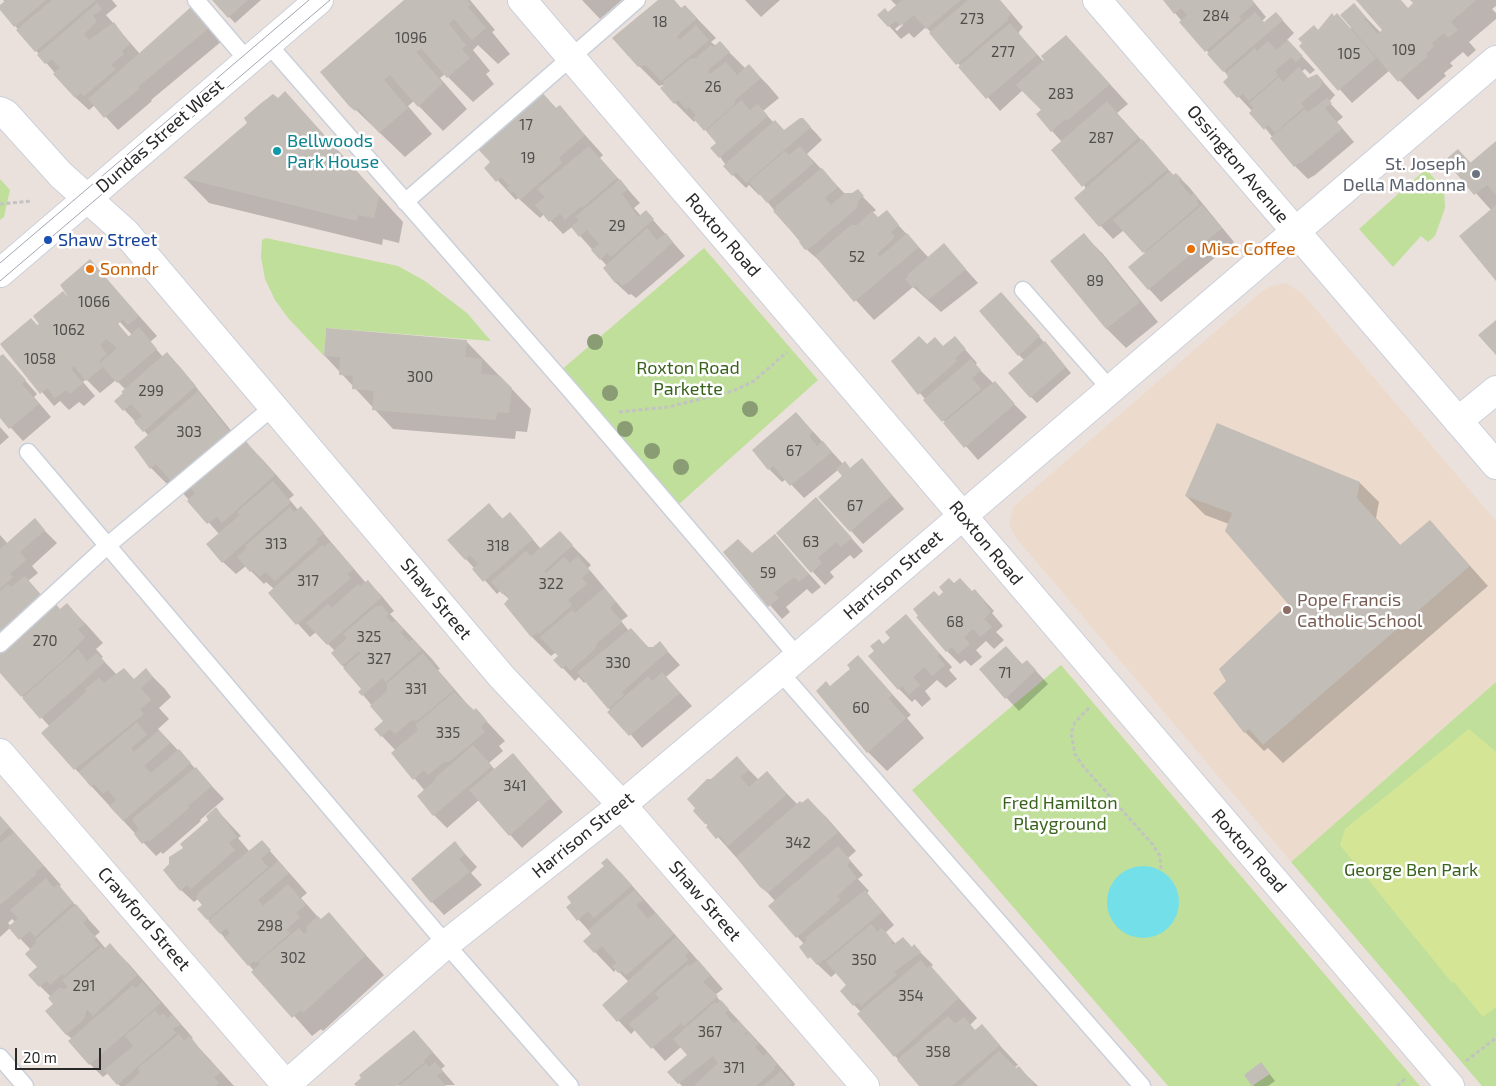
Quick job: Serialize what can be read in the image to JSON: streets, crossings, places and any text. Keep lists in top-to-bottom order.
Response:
{
  "streets": {
    "street": [
      "Dundas Street West",
      "Ossington Avenue",
      "Roxton Road",
      "Harrison Street",
      "Shaw Street",
      "Crawford Street"
    ]
  },
  "crossings": [
    ["Dundas Street West", "Shaw Street"],
    ["Ossington Avenue", "Harrison Street"],
    ["Roxton Road", "Harrison Street"],
    ["Harrison Street", "Shaw Street"],
    ["Harrison Street", "Crawford Street"]
  ],
  "parks": ["Roxton Road Parkette", "Fred Hamilton Playground", "George Ben Park"],
  "places": [
    "Bellwoods Park House",
    "St. Joseph Della Madonna",
    "Shaw Street",
    "Misc Coffee",
    "Sonndr",
    "Pope Francis Catholic School"
  ],
  "house_numbers": [
    "284",
    "273",
    "18",
    "1096",
    "109",
    "277",
    "105",
    "26",
    "283",
    "17",
    "287",
    "19",
    "29",
    "52",
    "89",
    "1066",
    "1062",
    "1058",
    "300",
    "299",
    "303",
    "67",
    "67",
    "63",
    "313",
    "318",
    "59",
    "317",
    "322",
    "68",
    "325",
    "270",
    "327",
    "330",
    "71",
    "331",
    "60",
    "335",
    "341",
    "342",
    "298",
    "302",
    "350",
    "291",
    "354",
    "367",
    "358",
    "371"
  ],
  "scale_bar": "20 m"
}
